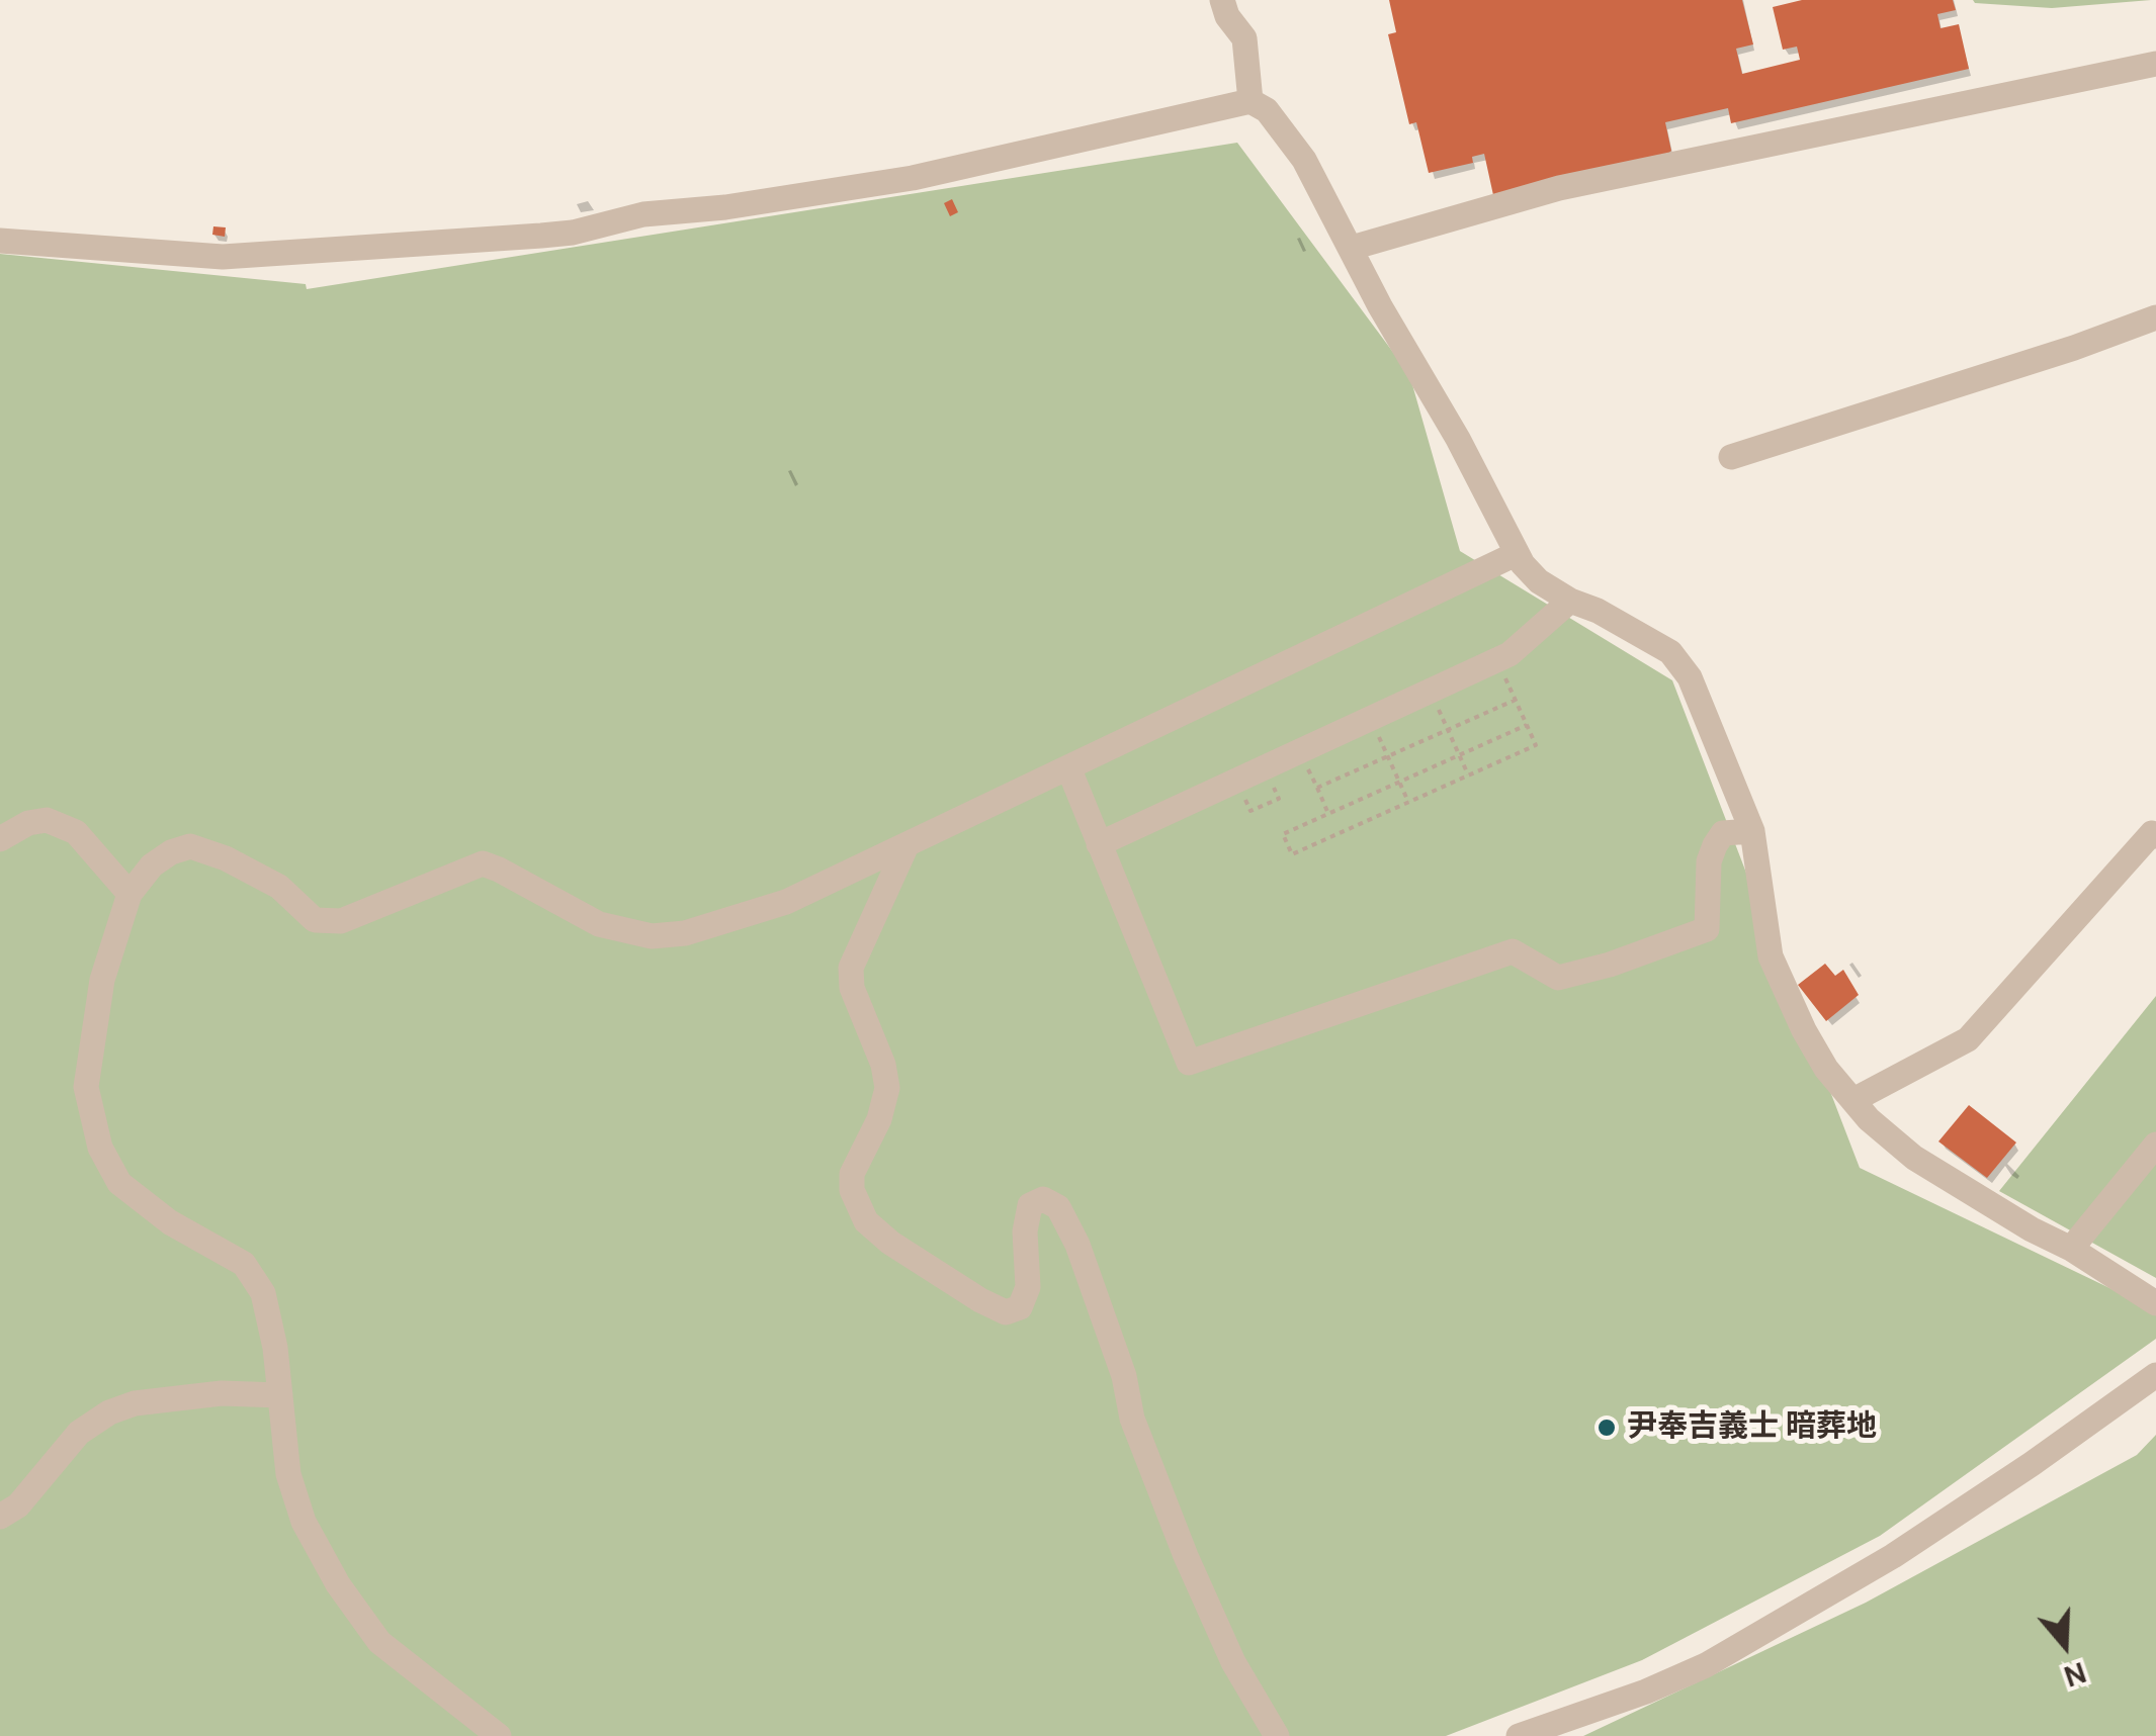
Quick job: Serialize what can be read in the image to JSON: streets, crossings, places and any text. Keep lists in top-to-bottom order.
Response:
{
  "places": ["尹奉吉義士 暗葬地"],
  "north": "bottom"
}
